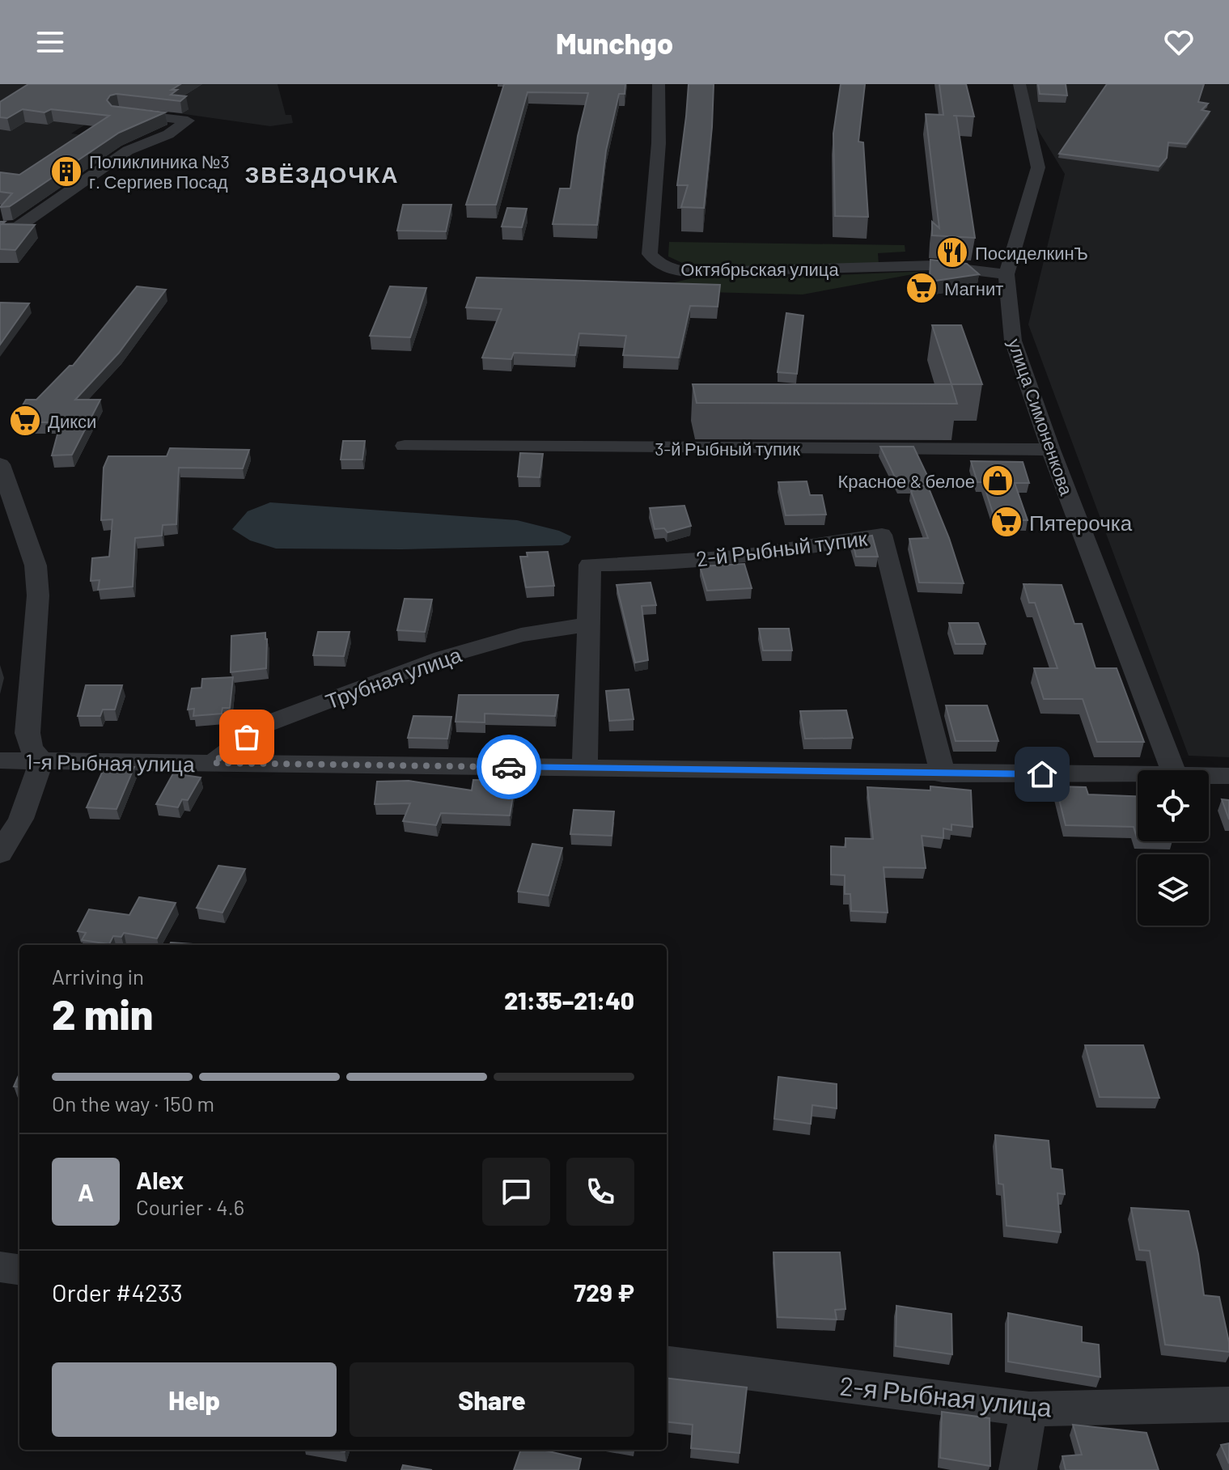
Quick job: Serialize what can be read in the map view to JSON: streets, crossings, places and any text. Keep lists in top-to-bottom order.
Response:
{
  "streets": {
    "street": [
      "Октябрьская улица",
      "улица Симоненкова",
      "3-й Рыбный тупик",
      "2-й Рыбный тупик",
      "Трубная улица",
      "1-я Рыбная улица",
      "2-я Рыбная улица"
    ]
  },
  "crossings": [
    ["Октябрьская улица", "улица Симоненкова"],
    ["улица Симоненкова", "3-й Рыбный тупик"],
    ["2-й Рыбный тупик", "Трубная улица"],
    ["2-й Рыбный тупик", "1-я Рыбная улица"],
    ["Трубная улица", "1-я Рыбная улица"]
  ],
  "districts": ["ЗВЁЗДОЧКА"],
  "places": {
    "building": ["Поликлиника №3 г. Сергиев Посад"],
    "restaurant": ["ПосиделкинЪ"],
    "supermarket": ["Магнит", "Дикси", "Пятерочка"],
    "shop": ["Красное & белое"]
  },
  "page": {
    "header": "Munchgo",
    "heading": ["2 min", "Arriving in", "21:35–21:40"],
    "panel": [
      "Alex",
      "Courier · 4.6",
      "Order #4233",
      "729 ₽"
    ],
    "bar": "On the way · 150 m",
    "round": "A",
    "buttons": ["Help", "Share"]
  }
}
